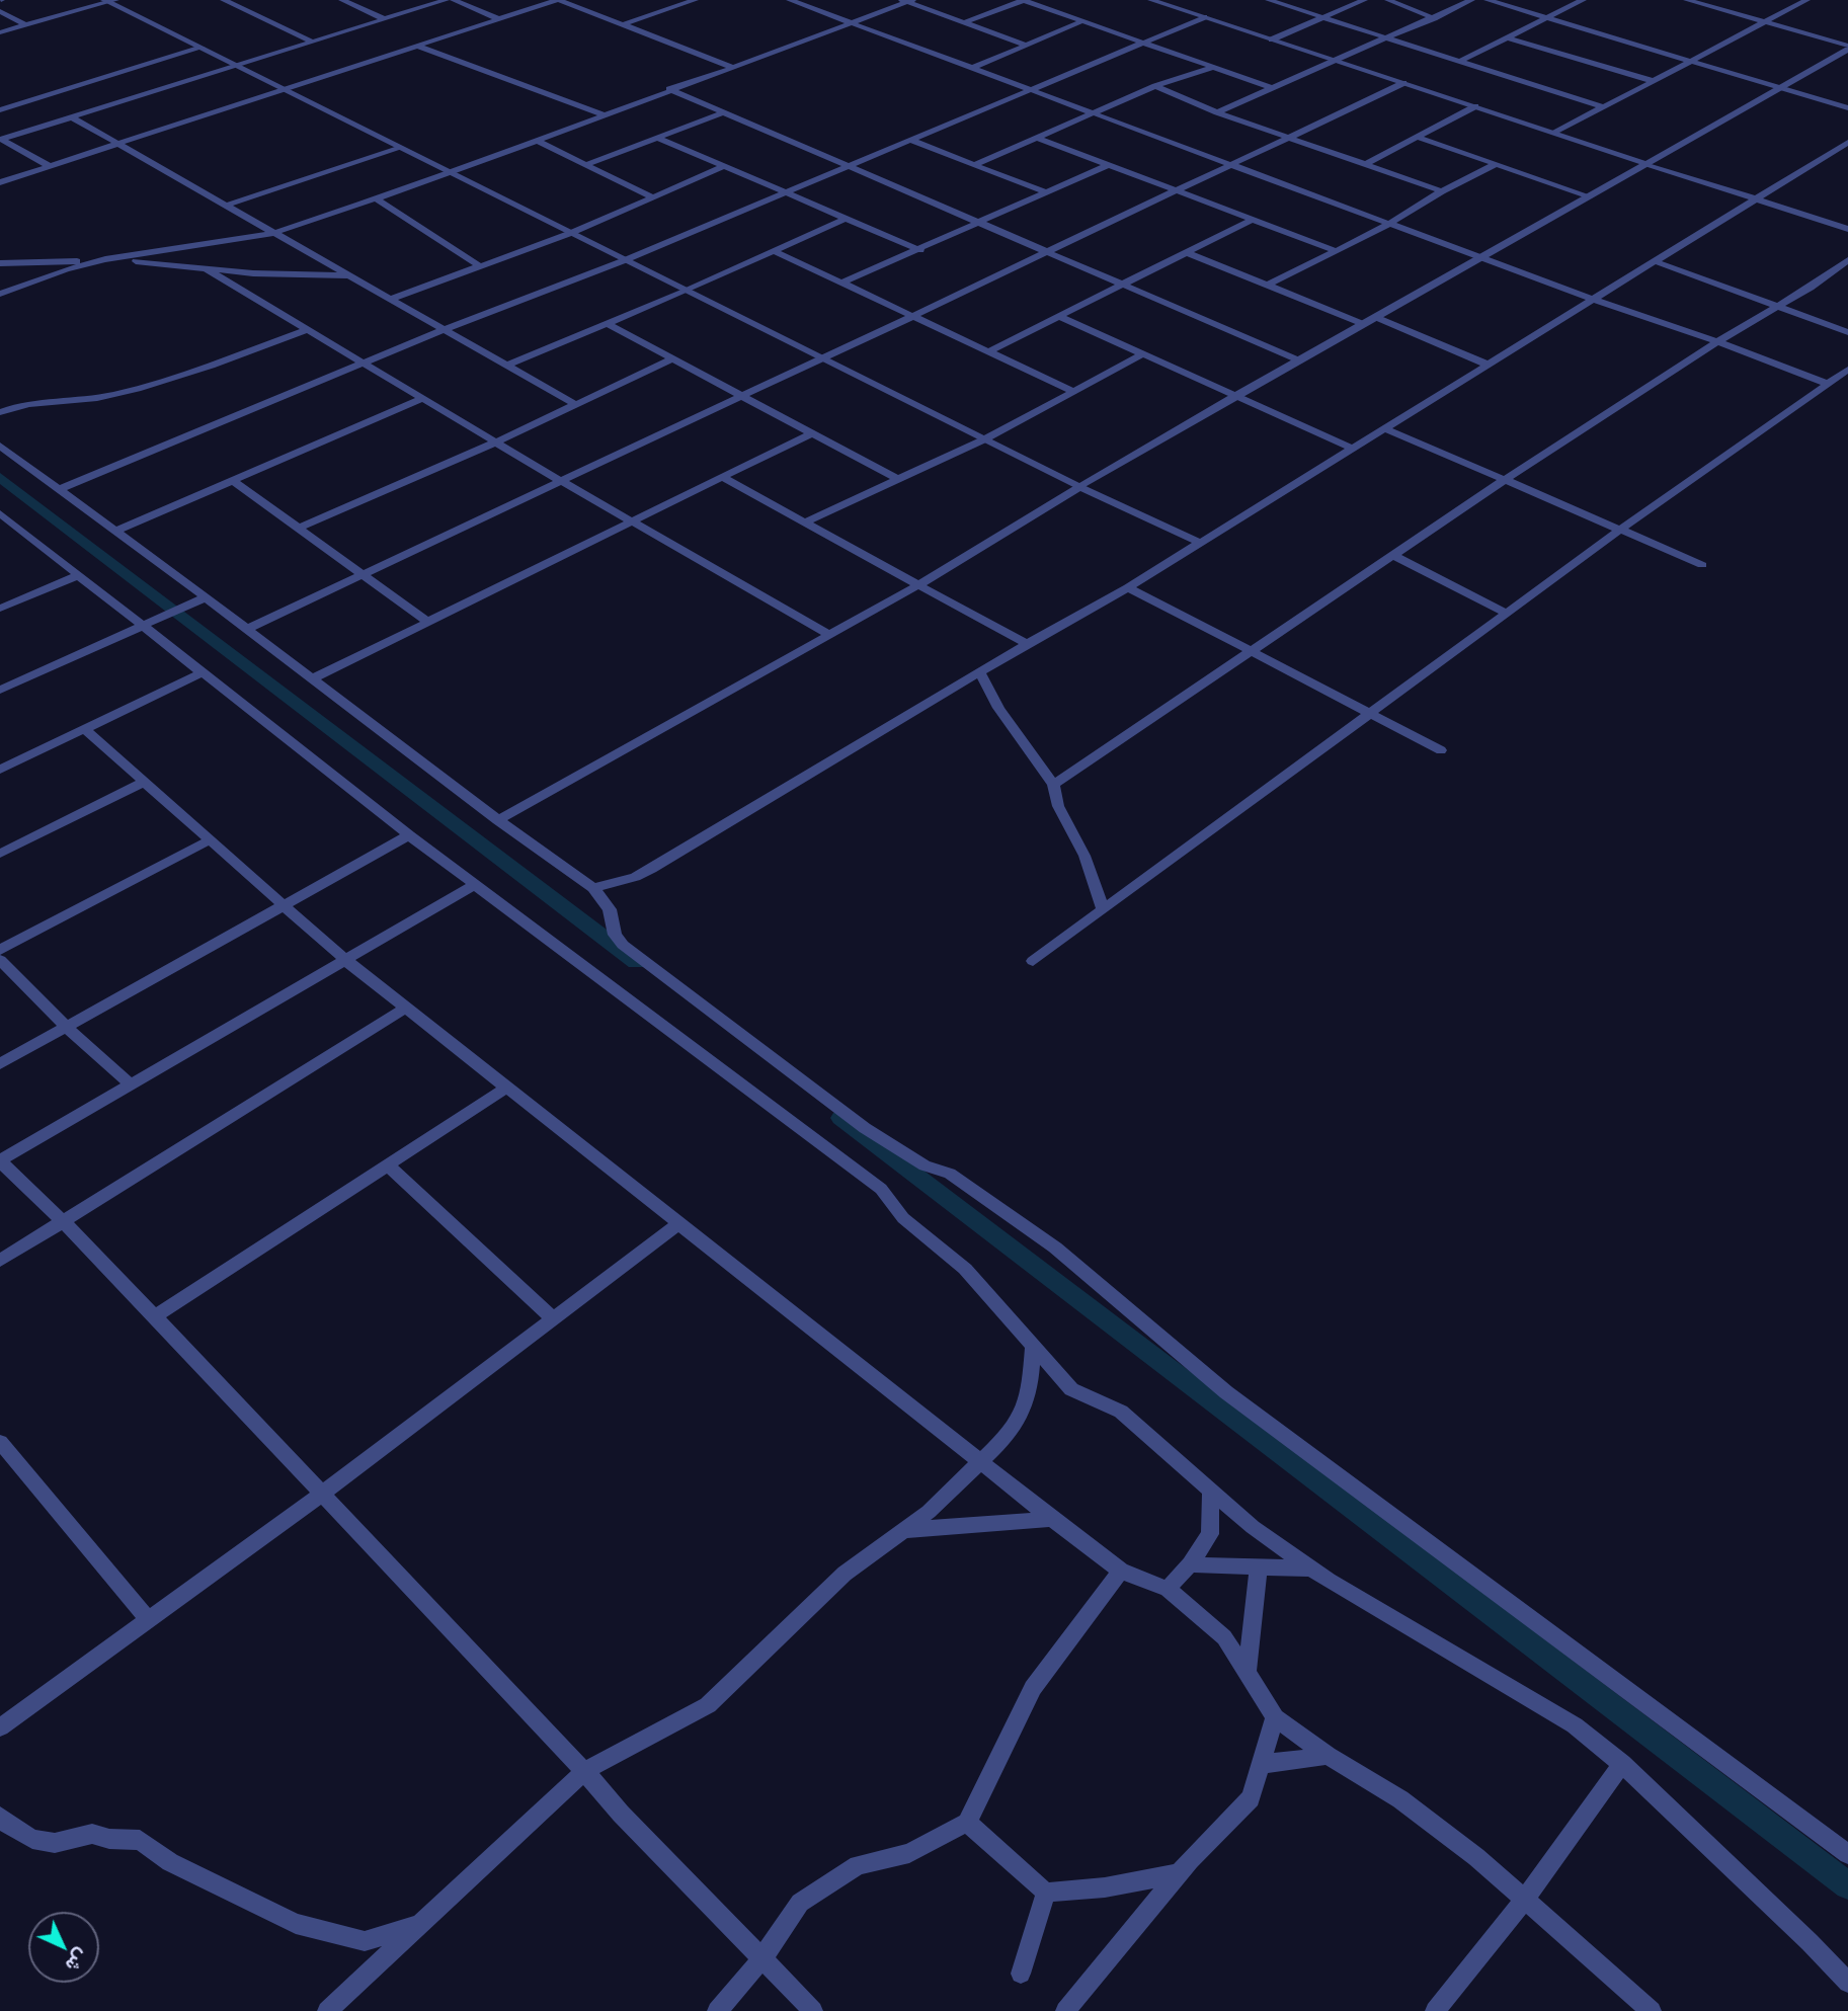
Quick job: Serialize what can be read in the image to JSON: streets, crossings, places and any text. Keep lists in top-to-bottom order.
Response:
{
  "north": "bottom right"
}
